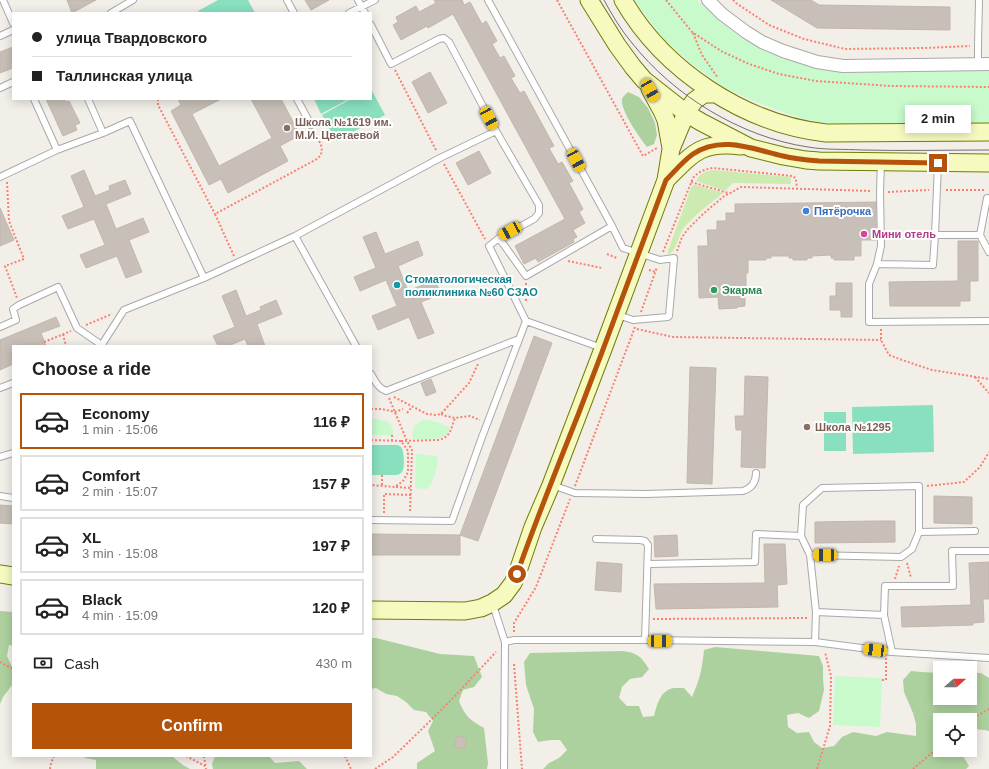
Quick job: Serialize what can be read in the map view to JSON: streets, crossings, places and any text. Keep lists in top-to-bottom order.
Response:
{
  "places": [
    "Школа №1619 им. М.И. Цветаевой",
    "Пятёрочка",
    "Мини отель",
    "Стоматологическая поликлиника №60 СЗАО",
    "Экарма",
    "Школа №1295"
  ],
  "north": "right",
  "page": {
    "banner": ["улица Твардовского", "Таллинская улица"],
    "bubble": "2 min",
    "heading": "Choose a ride",
    "list": [
      {
        "name": "Economy",
        "note": "1 min · 15:06",
        "value": "116 ₽"
      },
      {
        "name": "Comfort",
        "note": "2 min · 15:07",
        "value": "157 ₽"
      },
      {
        "name": "XL",
        "note": "3 min · 15:08",
        "value": "197 ₽"
      },
      {
        "name": "Black",
        "note": "4 min · 15:09",
        "value": "120 ₽"
      }
    ],
    "pay": ["Cash", "430 m"],
    "buttons": "Confirm"
  }
}
